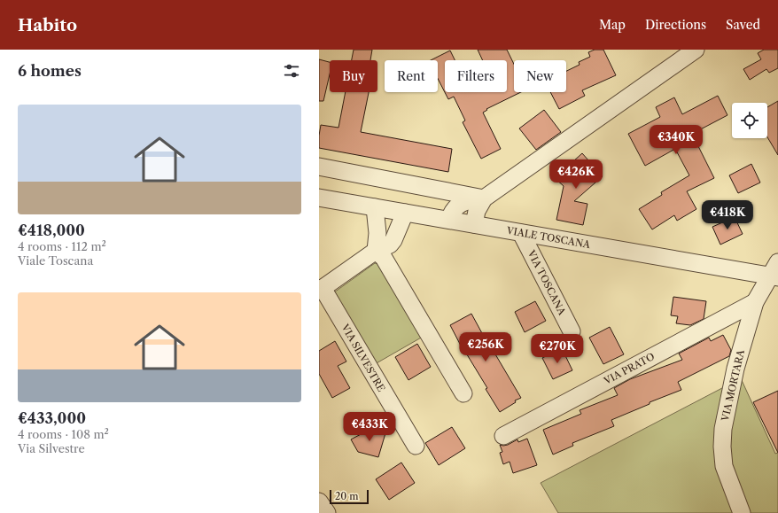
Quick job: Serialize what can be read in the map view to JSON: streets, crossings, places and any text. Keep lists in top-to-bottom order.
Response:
{
  "streets": {
    "street": [
      "VIALE TOSCANA",
      "VIA TOSCANA",
      "VIA SILVESTRE",
      "VIA PRATO",
      "VIA MORTARA"
    ]
  },
  "crossings": [
    ["VIALE TOSCANA", "VIA TOSCANA"],
    ["VIALE TOSCANA", "VIA SILVESTRE"],
    ["VIALE TOSCANA", "VIA MORTARA"],
    ["VIA PRATO", "VIA MORTARA"]
  ],
  "scale_bar": "20 m",
  "page": {
    "header": "Habito",
    "nav": ["Map", "Directions", "Saved"],
    "heading": "6 homes",
    "chip": [
      "Buy",
      "Rent",
      "Filters",
      "New"
    ],
    "list": [
      {
        "name": "€418,000",
        "note": "4 rooms · 112 m² · Viale Toscana"
      },
      {
        "name": "€433,000",
        "note": "4 rooms · 108 m² · Via Silvestre"
      }
    ],
    "price": [
      "€340K",
      "€426K",
      "€418K",
      "€256K",
      "€270K",
      "€433K"
    ],
    "scale": "20 m"
  }
}
